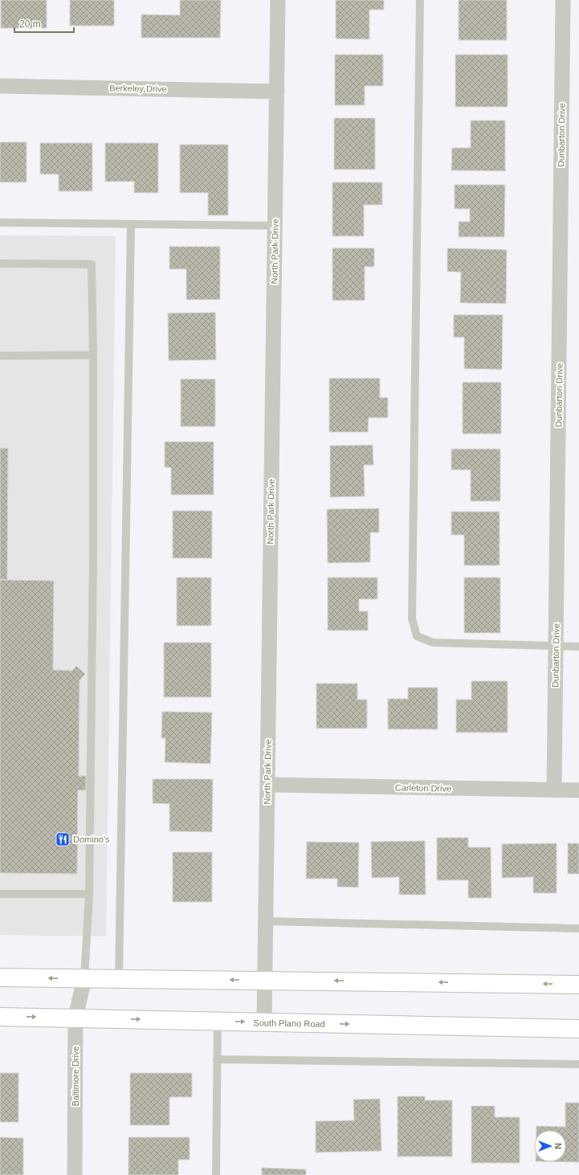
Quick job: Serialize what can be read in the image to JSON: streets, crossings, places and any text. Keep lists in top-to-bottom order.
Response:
{
  "streets": {
    "main road": ["South Plano Road"],
    "street": [
      "Berkeley Drive",
      "Dunbarton Drive",
      "North Park Drive",
      "Carleton Drive",
      "Baltimore Drive"
    ]
  },
  "crossings": [
    ["Berkeley Drive", "North Park Drive"],
    ["Dunbarton Drive", "Carleton Drive"],
    ["North Park Drive", "Carleton Drive"],
    ["North Park Drive", "South Plano Road"],
    ["South Plano Road", "Baltimore Drive"]
  ],
  "places": {
    "restaurant": ["Domino's"]
  },
  "scale_bar": "20 m",
  "north": "right"
}
